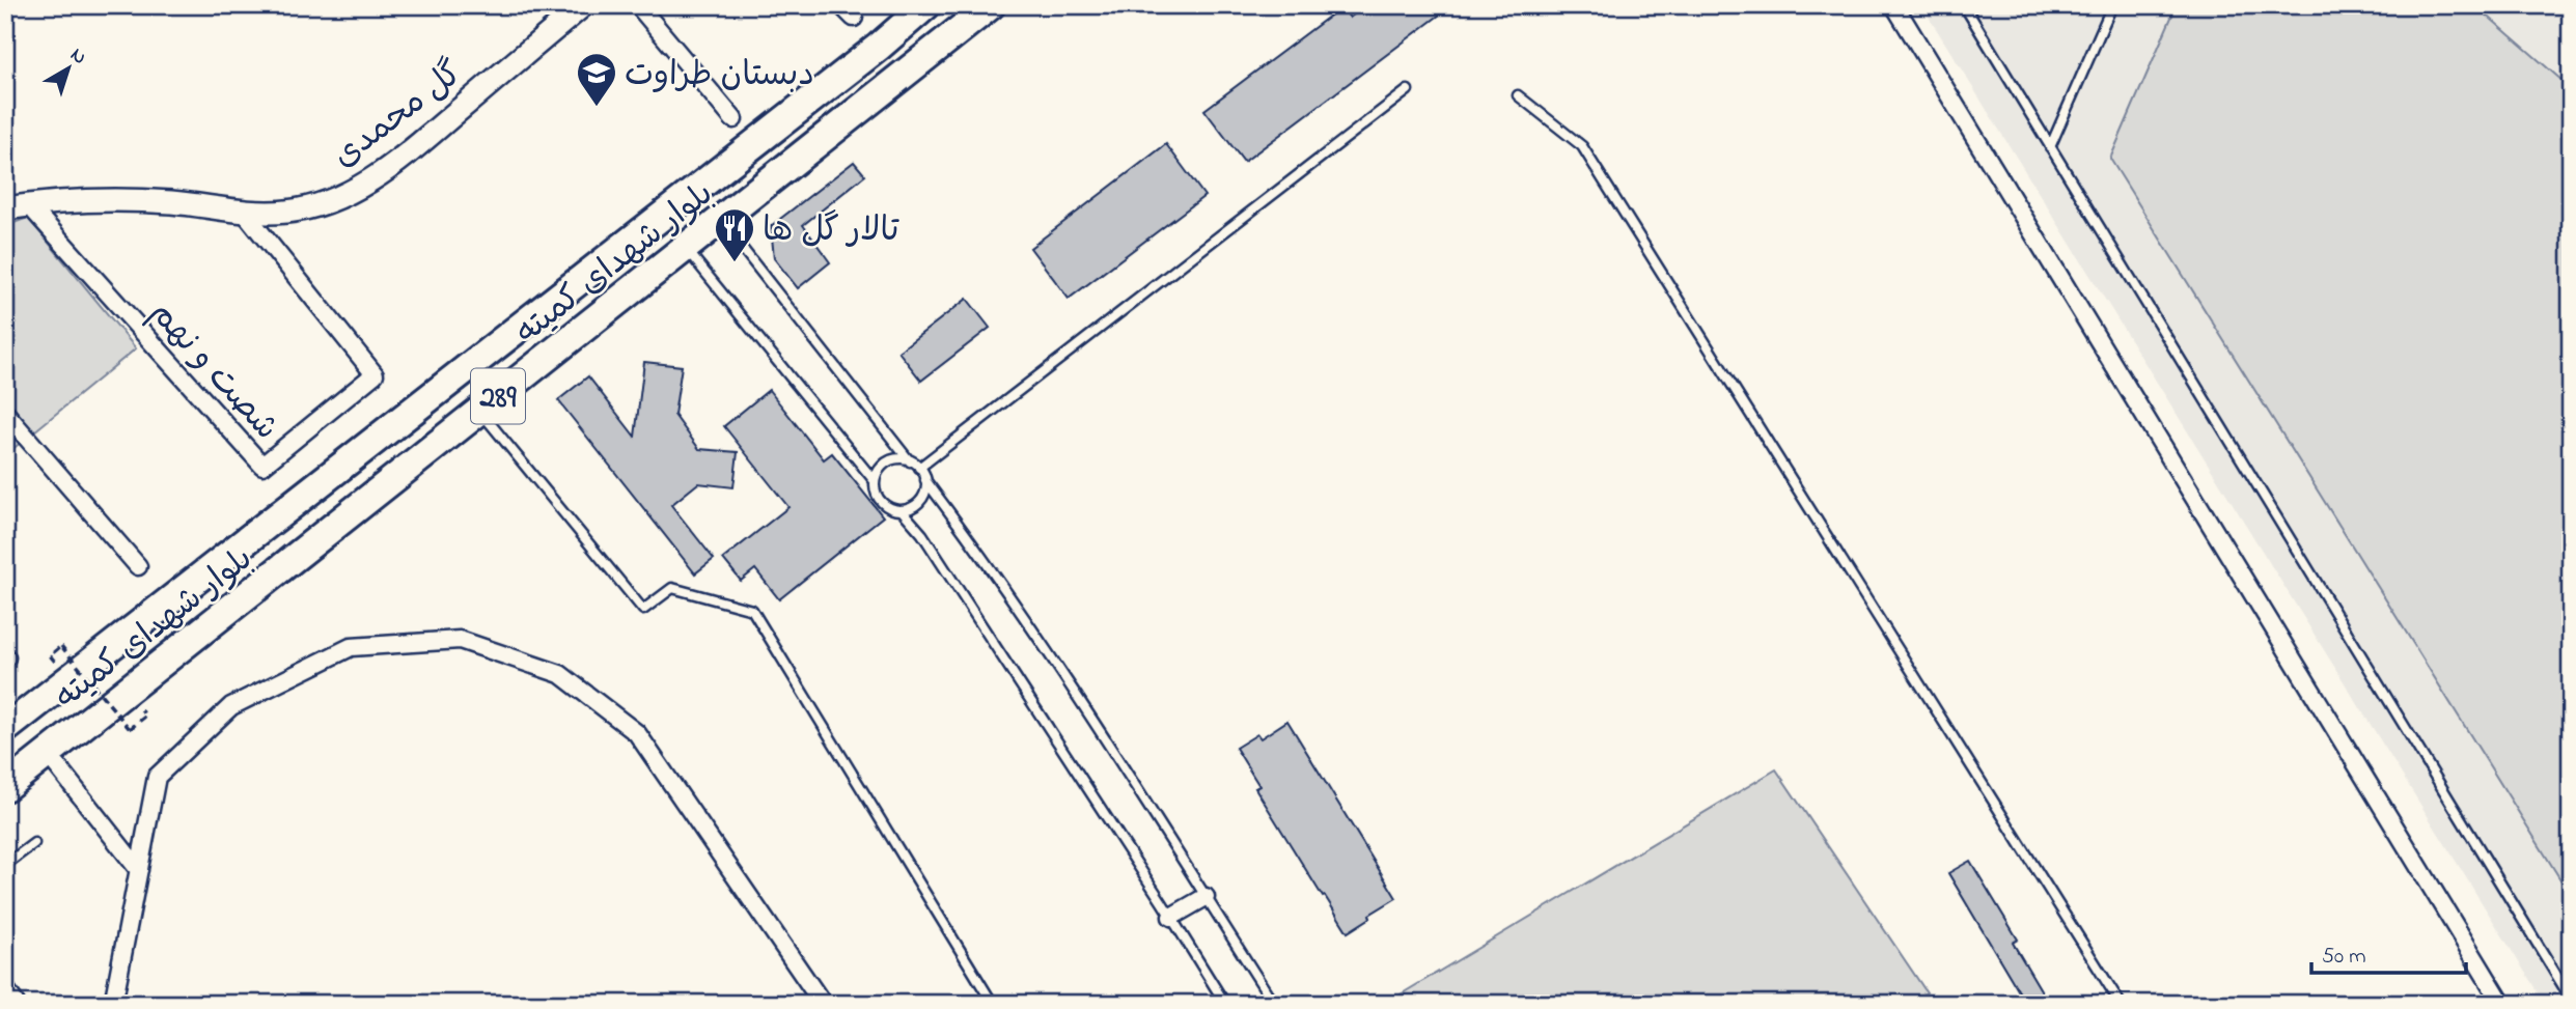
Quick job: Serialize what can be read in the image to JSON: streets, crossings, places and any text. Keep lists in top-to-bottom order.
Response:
{
  "streets": {
    "main road": ["بلوار شهدای کمیته", "289"],
    "street": ["گل محمدی", "شصت و نهم"]
  },
  "crossings": [
    ["گل محمدی", "شصت و نهم"]
  ],
  "places": {
    "school or university": ["دبستان طراوت"],
    "restaurant": ["تالار گل ها"]
  },
  "scale_bar": "50 m",
  "north": "top right"
}
